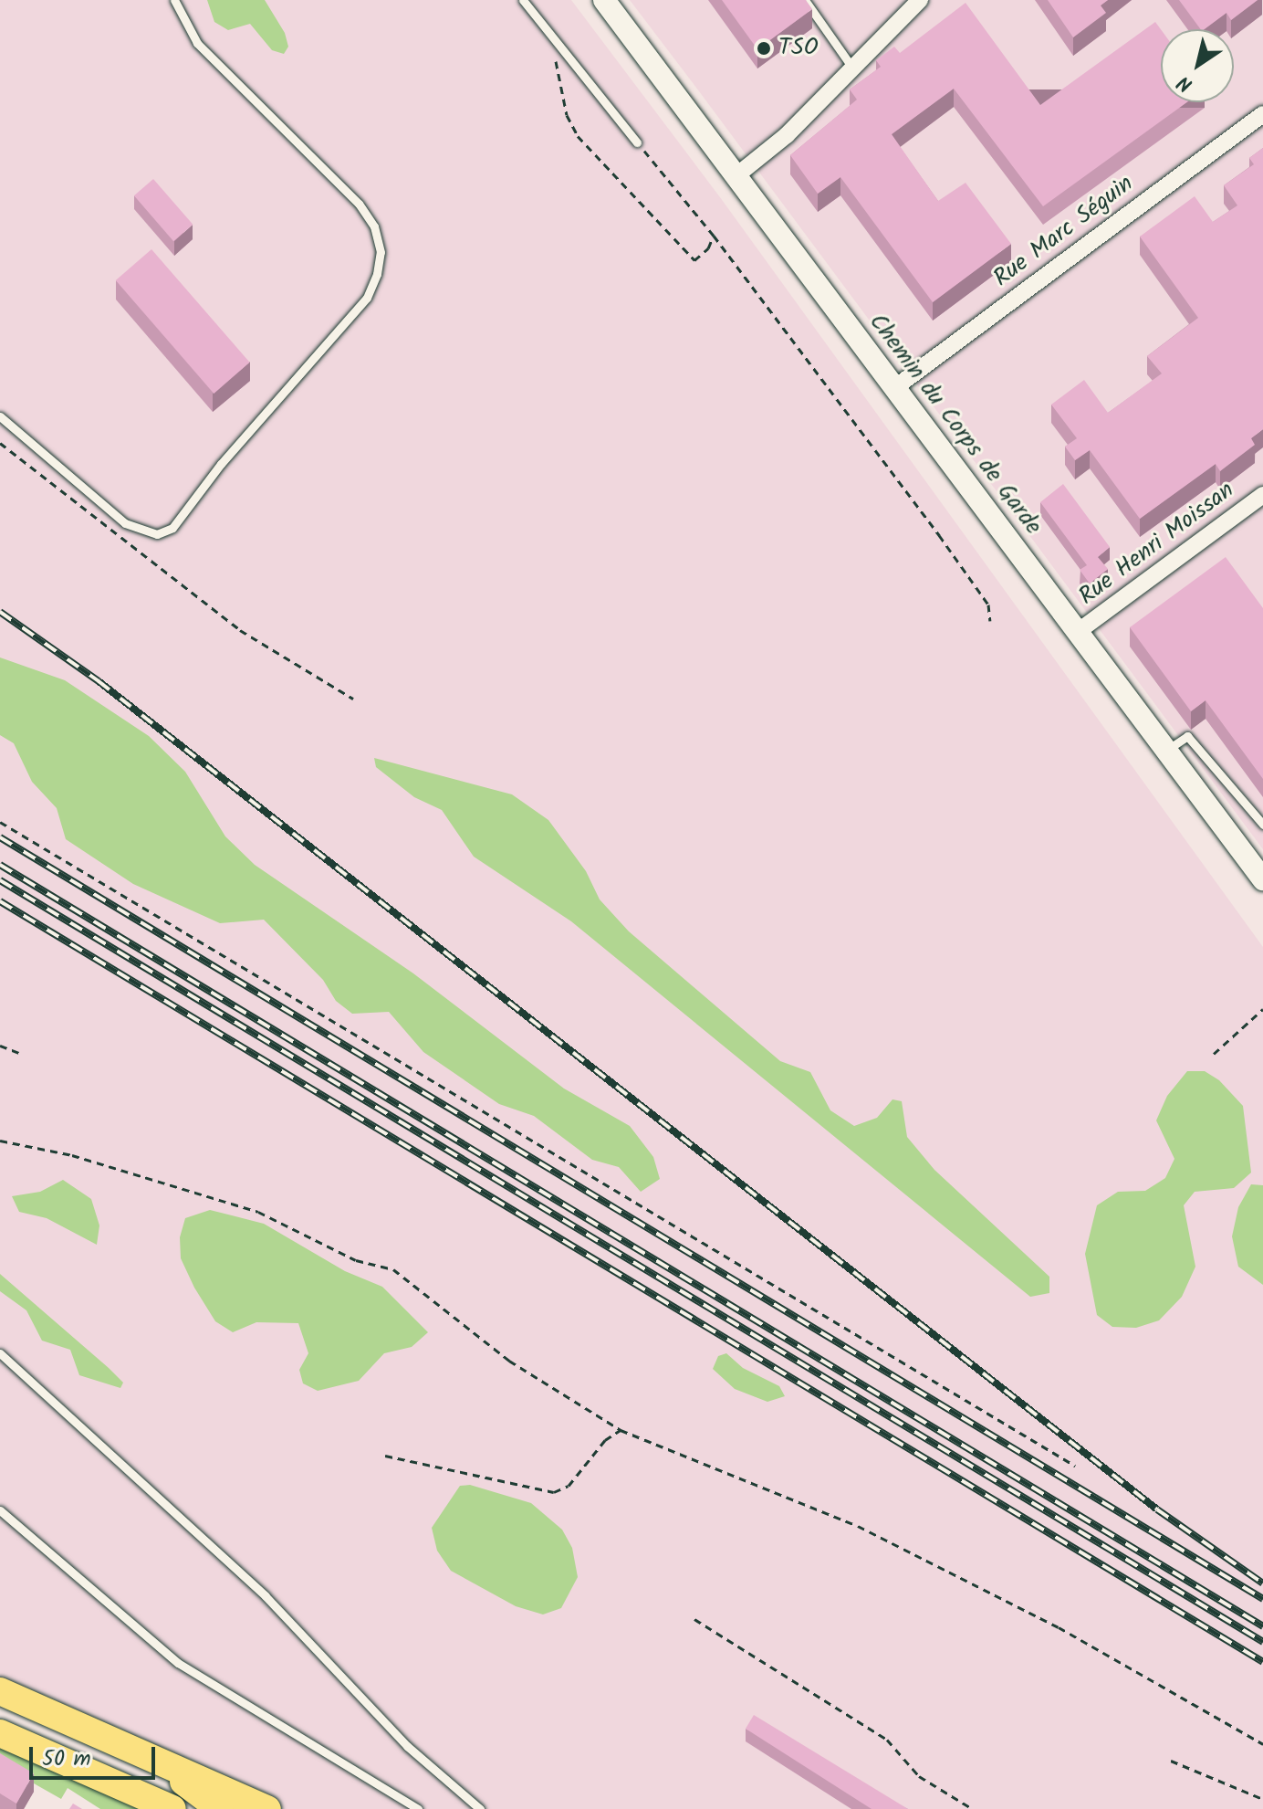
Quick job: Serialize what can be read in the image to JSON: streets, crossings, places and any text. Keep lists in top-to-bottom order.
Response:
{
  "streets": {
    "street": ["Rue Marc Séguin", "Chemin du Corps de Garde", "Rue Henri Moissan"]
  },
  "crossings": [
    ["Rue Marc Séguin", "Chemin du Corps de Garde"],
    ["Chemin du Corps de Garde", "Rue Henri Moissan"]
  ],
  "places": ["TSO"],
  "scale_bar": "50 m",
  "north": "bottom left"
}
